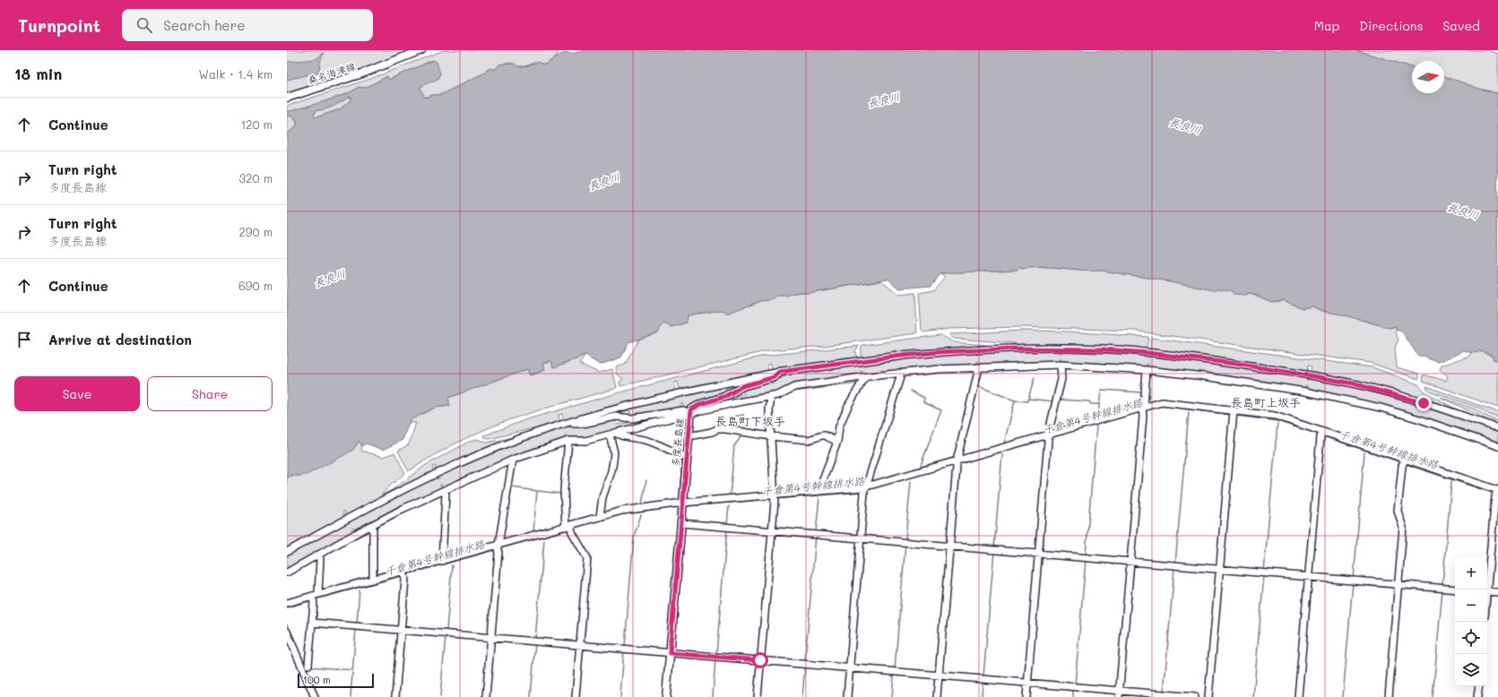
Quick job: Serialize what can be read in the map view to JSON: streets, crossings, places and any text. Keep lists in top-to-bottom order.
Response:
{
  "streets": {
    "main road": ["桑名海津線", "多度長島線"]
  },
  "districts": ["長島町上坂手", "長島町下坂手"],
  "water": ["長良川", "千倉第4号幹線排水路"],
  "scale_bar": "100 m",
  "north": "right",
  "page": {
    "header": "Turnpoint",
    "search": "Search here",
    "nav": ["Map", "Directions", "Saved"],
    "heading": ["18 min", "Walk · 1.4 km"],
    "list": [
      ["Continue", "120 m"],
      ["Turn right", "多度長島線", "320 m"],
      ["Turn right", "多度長島線", "290 m"],
      ["Continue", "690 m"],
      "Arrive at destination"
    ],
    "buttons": ["Save", "Share"],
    "map_buttons": ["+", "−"],
    "scale": "100 m"
  }
}
